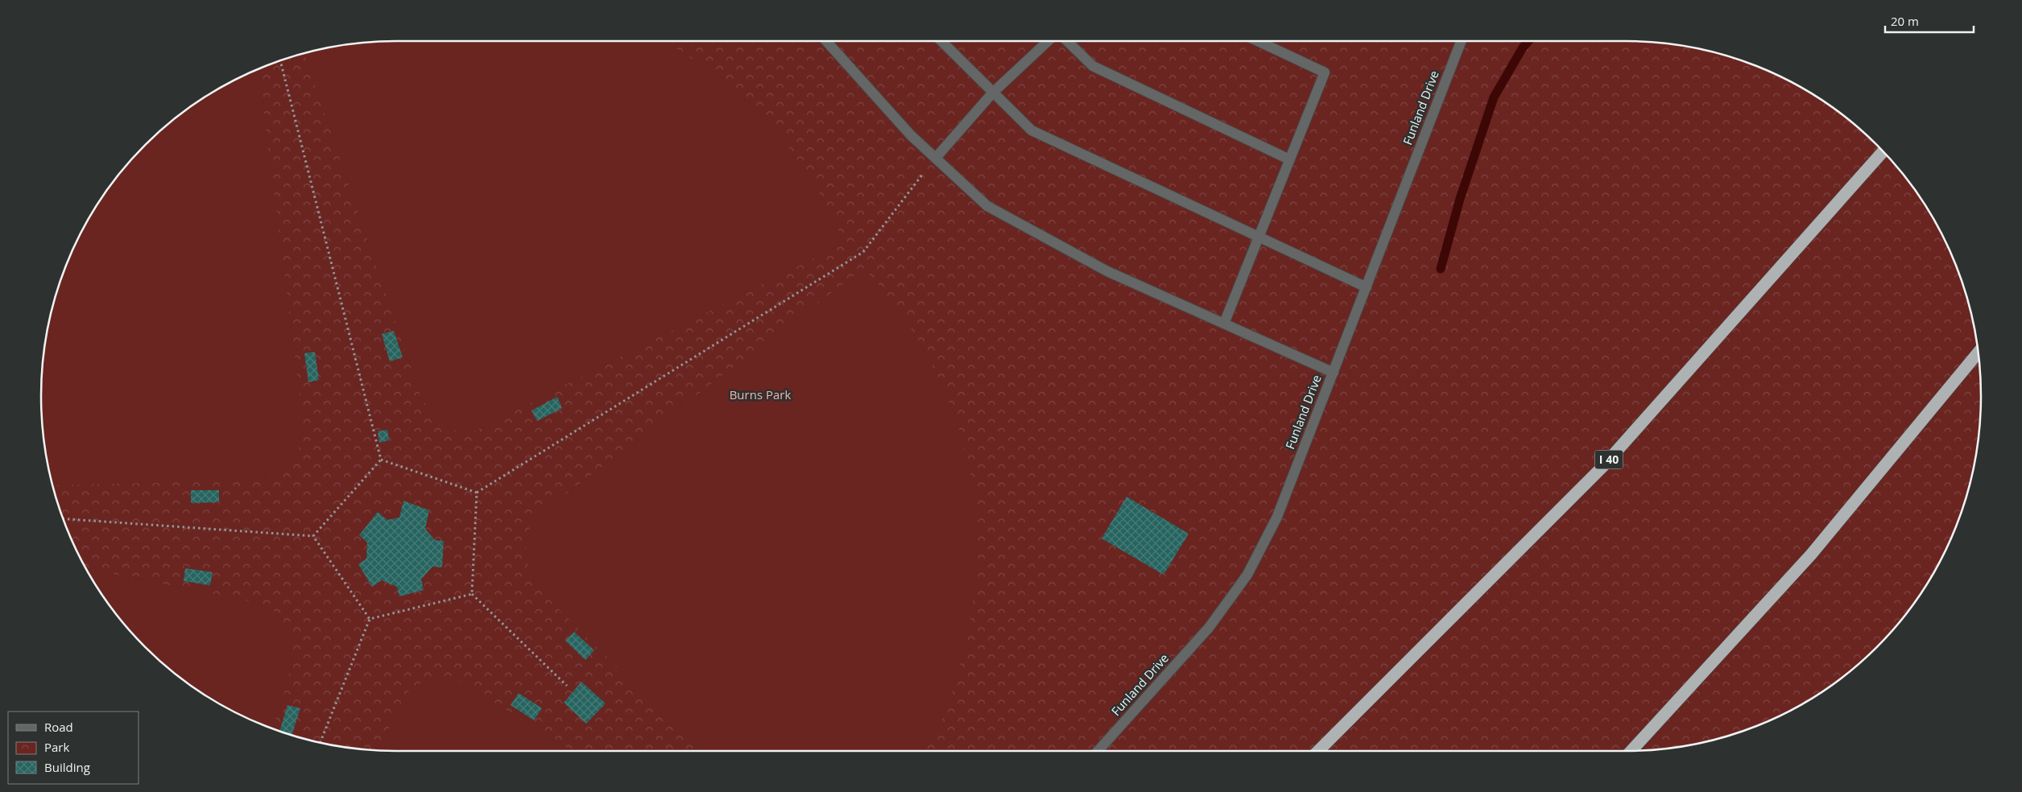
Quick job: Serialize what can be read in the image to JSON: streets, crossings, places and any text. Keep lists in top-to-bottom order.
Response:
{
  "streets": {
    "highway": ["I 40"],
    "street": ["Funland Drive"]
  },
  "parks": ["Burns Park"],
  "legend": ["Road", "Park", "Building"],
  "scale_bar": "20 m"
}
